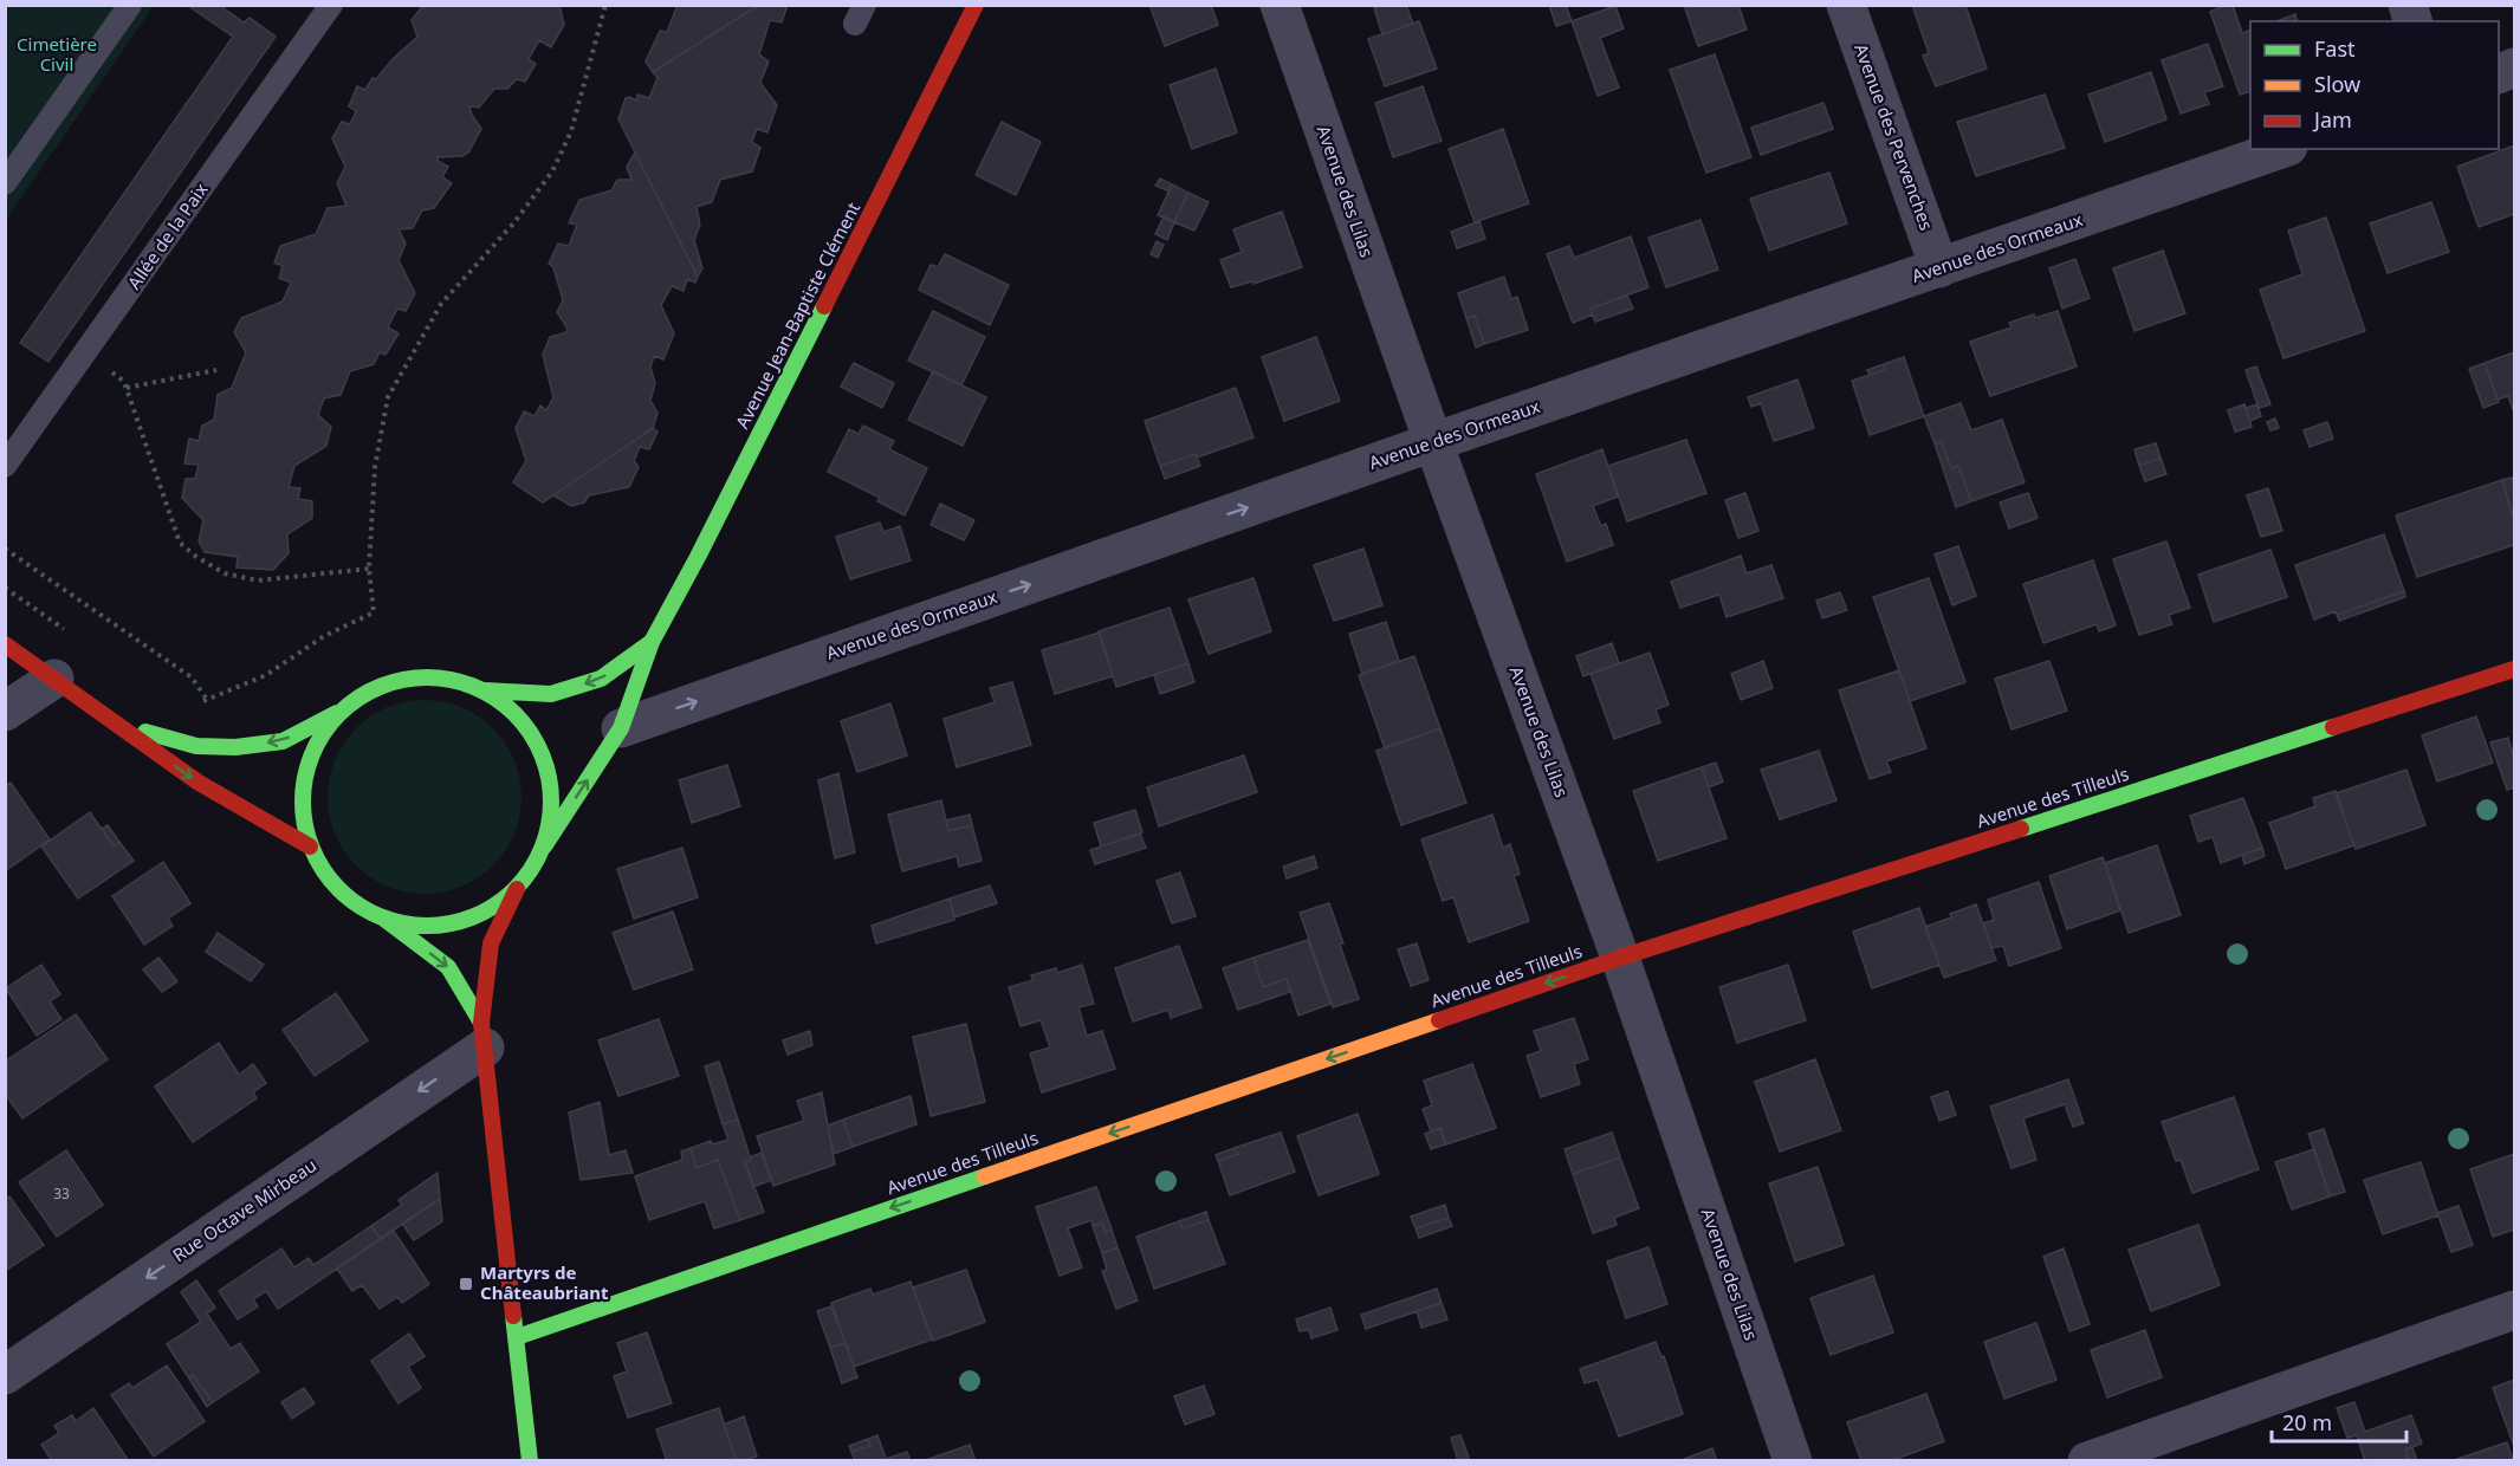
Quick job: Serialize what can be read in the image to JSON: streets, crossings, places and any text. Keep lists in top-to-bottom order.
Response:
{
  "streets": {
    "street": [
      "Avenue des Pervenches",
      "Avenue des Lilas",
      "Avenue des Ormeaux",
      "Avenue Jean-Baptiste Clément",
      "Avenue des Tilleuls",
      "Rue Octave Mirbeau"
    ],
    "lane": ["Allée de la Paix"]
  },
  "crossings": [
    ["Avenue des Pervenches", "Avenue des Ormeaux"],
    ["Avenue des Lilas", "Avenue des Ormeaux"],
    ["Avenue des Lilas", "Avenue des Tilleuls"],
    ["Avenue des Ormeaux", "Avenue Jean-Baptiste Clément"]
  ],
  "one_way": ["Avenue des Ormeaux", "Avenue des Tilleuls", "Rue Octave Mirbeau"],
  "parks": ["Cimetière Civil"],
  "places": {
    "transit": ["Martyrs de Châteaubriant"]
  },
  "house_numbers": ["33"],
  "legend": ["Fast", "Slow", "Jam"],
  "scale_bar": "20 m"
}
